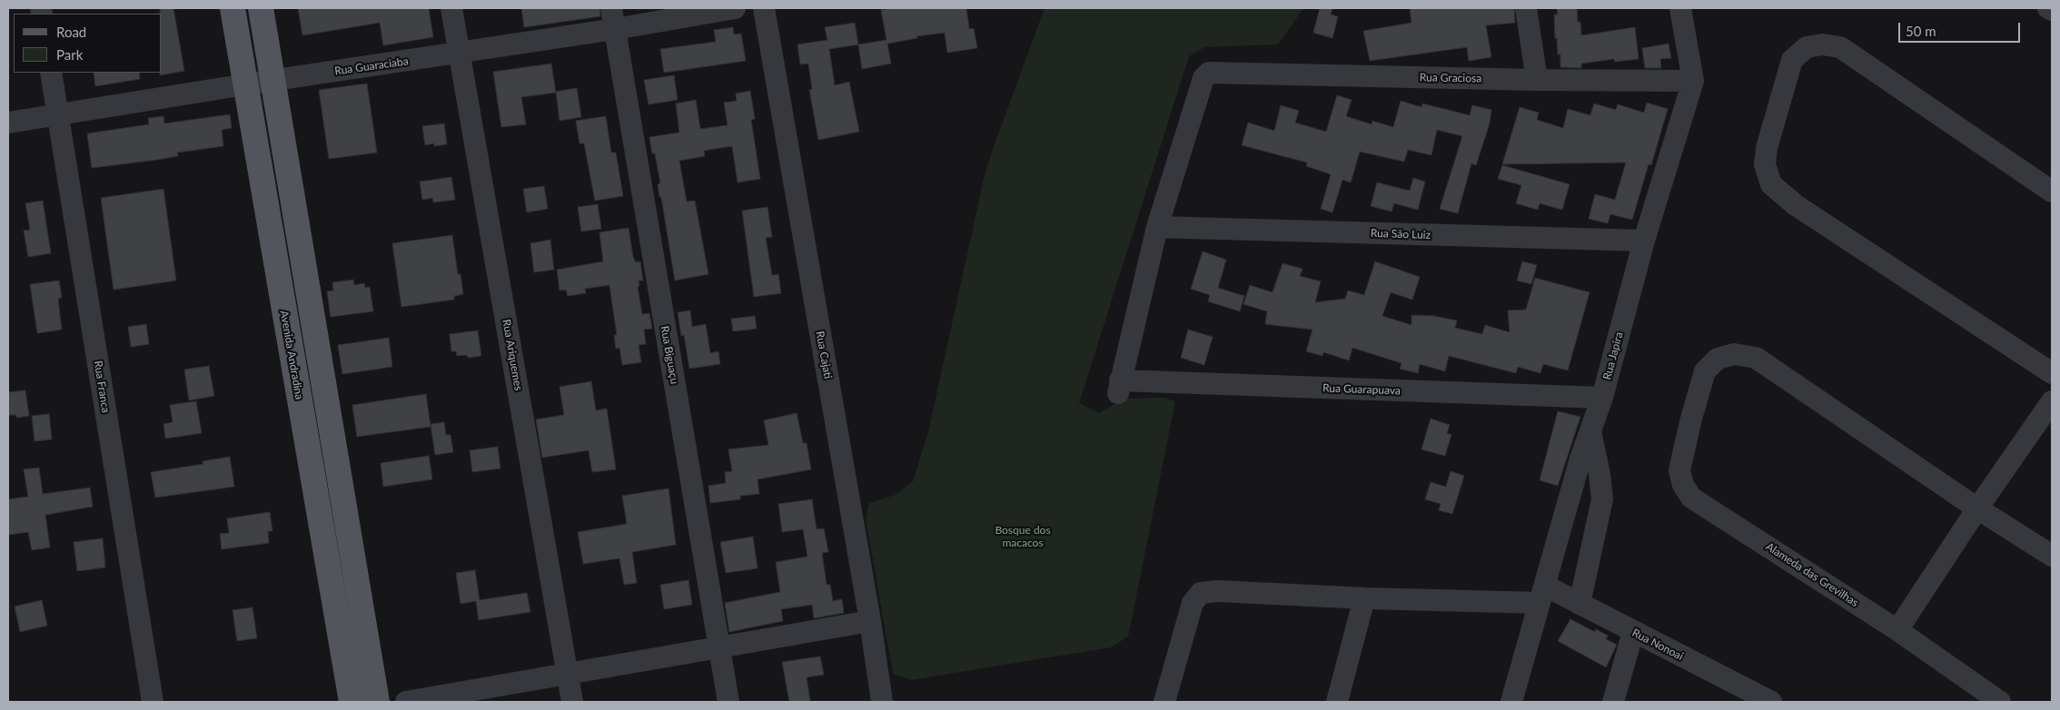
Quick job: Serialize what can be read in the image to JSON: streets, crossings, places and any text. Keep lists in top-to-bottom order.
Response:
{
  "streets": {
    "main road": ["Avenida Andradina"],
    "street": [
      "Rua Guaraciaba",
      "Rua Graciosa",
      "Rua São Luiz",
      "Rua Ariquemes",
      "Rua Biguaçu",
      "Rua Cajati",
      "Rua Japira",
      "Rua Franca",
      "Rua Guarapuava",
      "Alameda das Grevilhas",
      "Rua Nonoai"
    ]
  },
  "crossings": [
    ["Rua Guaraciaba", "Avenida Andradina"],
    ["Rua Guaraciaba", "Rua Ariquemes"],
    ["Rua Guaraciaba", "Rua Biguaçu"],
    ["Rua Guaraciaba", "Rua Franca"],
    ["Rua Graciosa", "Rua São Luiz"],
    ["Rua Graciosa", "Rua Japira"],
    ["Rua Graciosa", "Rua Guarapuava"],
    ["Rua São Luiz", "Rua Japira"],
    ["Rua São Luiz", "Rua Guarapuava"],
    ["Rua Japira", "Rua Guarapuava"],
    ["Rua Japira", "Rua Nonoai"]
  ],
  "parks": ["Bosque dos macacos"],
  "legend": ["Road", "Park"],
  "scale_bar": "50 m"
}
